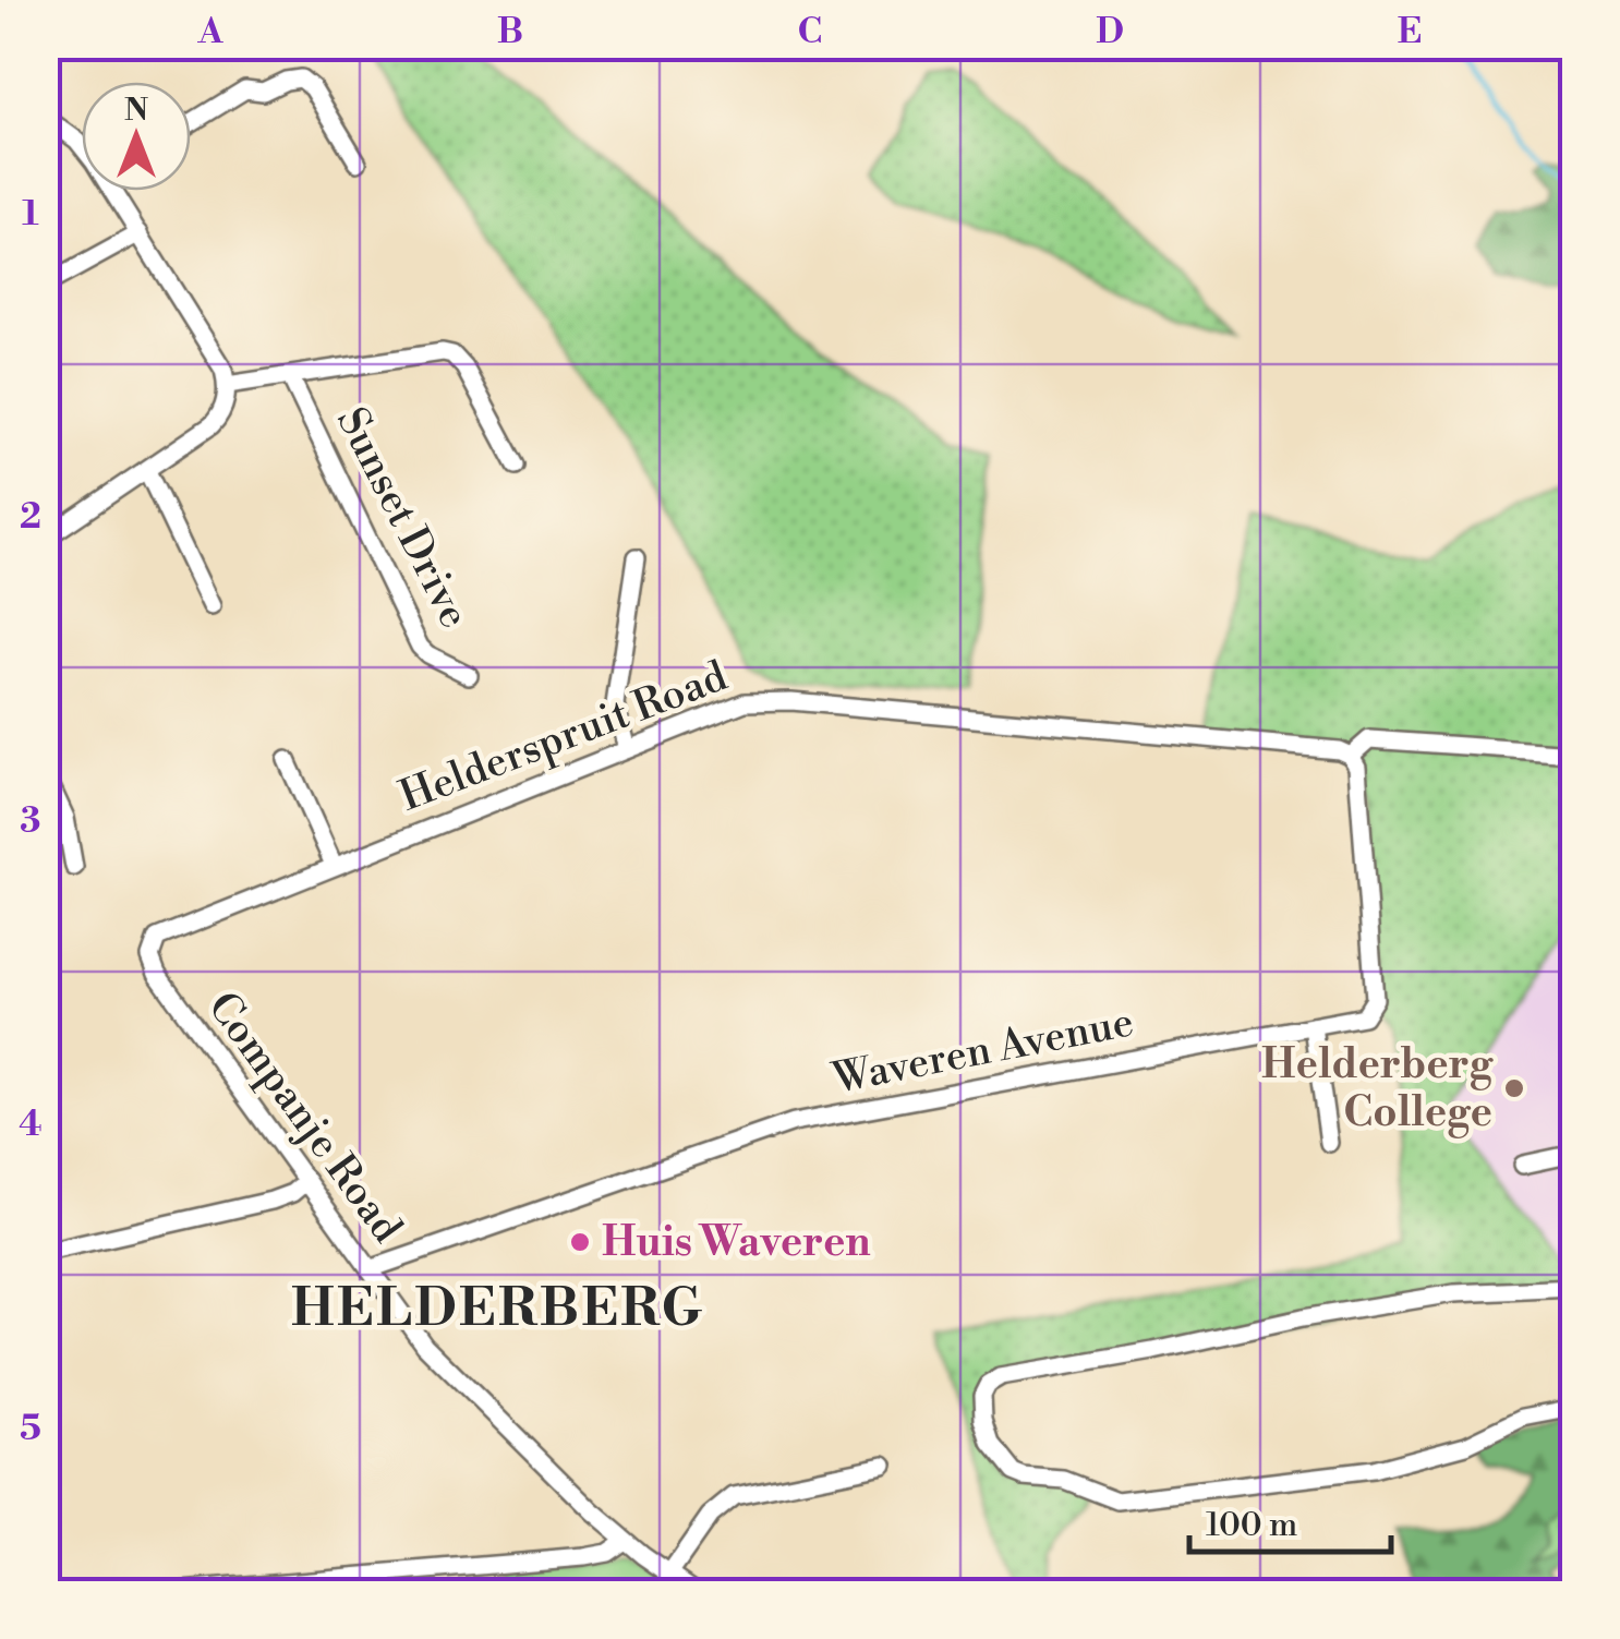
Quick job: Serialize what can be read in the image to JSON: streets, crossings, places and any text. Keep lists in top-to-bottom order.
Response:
{
  "streets": {
    "street": [
      "Sunset Drive",
      "Helderspruit Road",
      "Waveren Avenue",
      "Companje Road"
    ]
  },
  "crossings": [
    ["Helderspruit Road", "Waveren Avenue"],
    ["Helderspruit Road", "Companje Road"],
    ["Waveren Avenue", "Companje Road"]
  ],
  "districts": ["HELDERBERG"],
  "places": ["Helderberg College", "Huis Waveren"],
  "scale_bar": "100 m",
  "north": "top",
  "grid": {
    "columns": [
      "A",
      "B",
      "C",
      "D",
      "E"
    ],
    "rows": [
      "1",
      "2",
      "3",
      "4",
      "5"
    ]
  }
}
